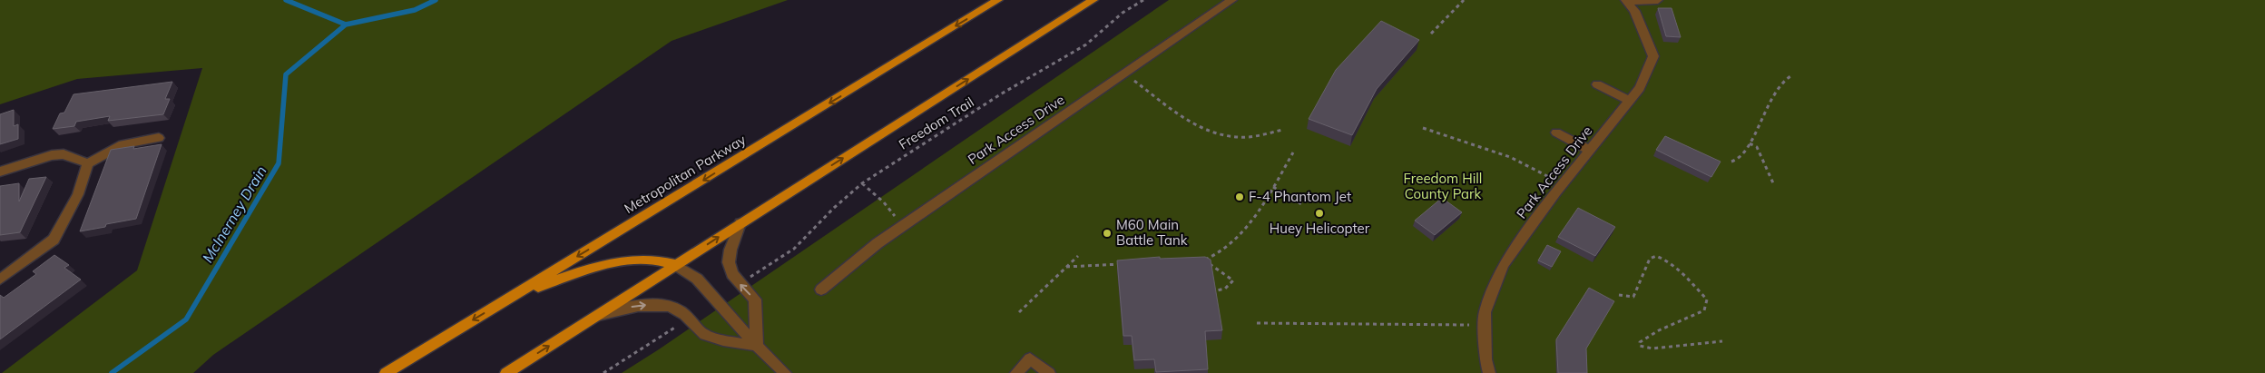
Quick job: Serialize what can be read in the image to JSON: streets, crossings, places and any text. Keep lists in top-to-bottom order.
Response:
{
  "streets": {
    "main road": ["Metropolitan Parkway"],
    "street": ["Park Access Drive"],
    "path": ["Freedom Trail"]
  },
  "water": ["McInerney Drain"],
  "parks": ["Freedom Hill County Park"],
  "places": ["F-4 Phantom Jet", "Huey Helicopter", "M60 Main Battle Tank"]
}
